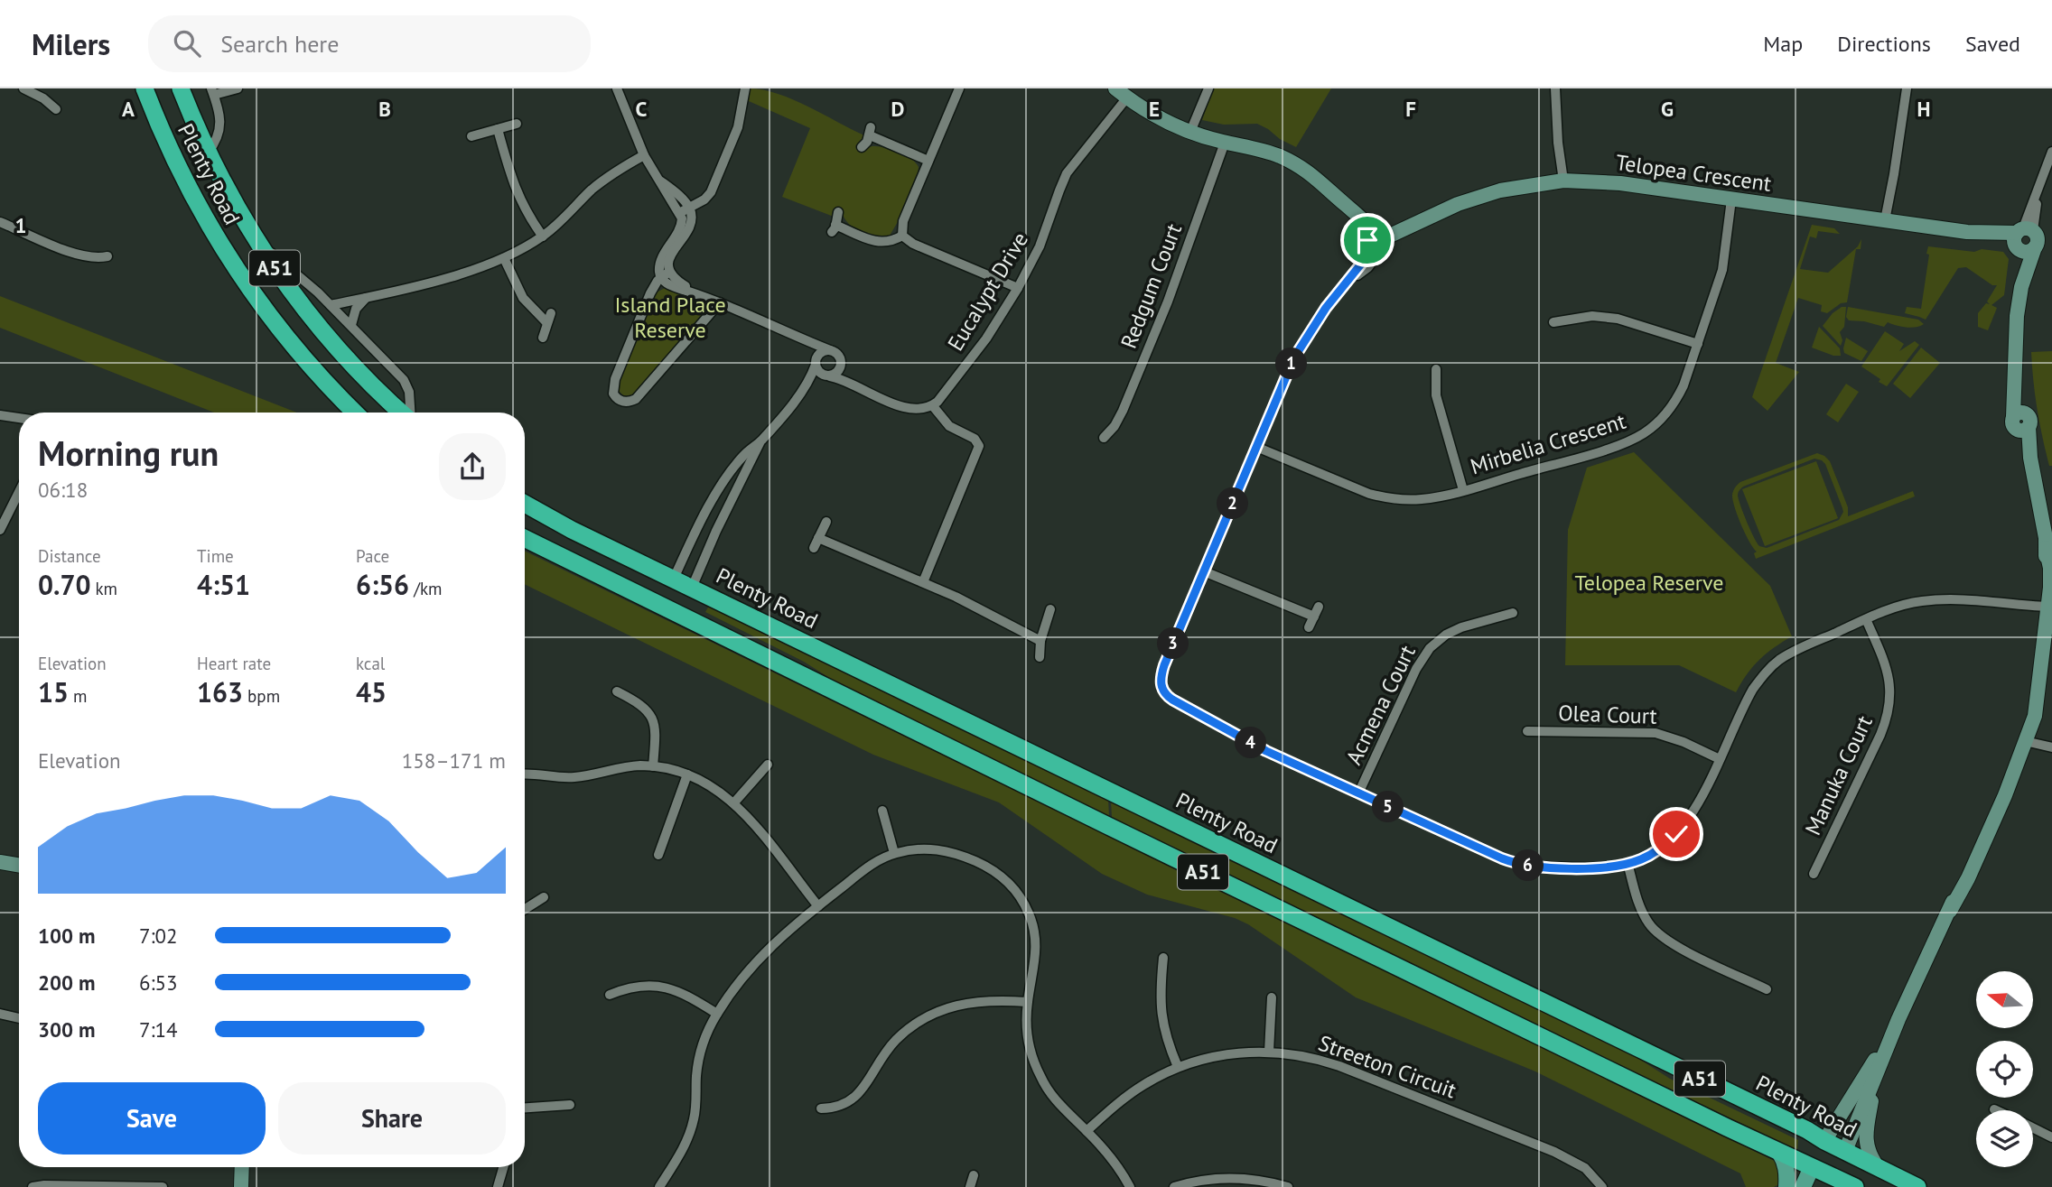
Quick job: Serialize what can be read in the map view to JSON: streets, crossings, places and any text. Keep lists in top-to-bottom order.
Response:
{
  "streets": {
    "highway": ["Plenty Road", "A51"],
    "street": [
      "Telopea Crescent",
      "Redgum Court",
      "Eucalypt Drive",
      "Mirbelia Crescent",
      "Acmena Court",
      "Olea Court",
      "Manuka Court",
      "Streeton Circuit"
    ]
  },
  "crossings": [
    ["Telopea Crescent", "Mirbelia Crescent"],
    ["Telopea Crescent", "Acmena Court"],
    ["Telopea Crescent", "Olea Court"],
    ["Telopea Crescent", "Manuka Court"]
  ],
  "parks": ["Island Place Reserve", "Telopea Reserve"],
  "north": "left",
  "page": {
    "header": "Milers",
    "search": "Search here",
    "nav": ["Map", "Directions", "Saved"],
    "pins": [
      "1",
      "2",
      "3",
      "4",
      "5",
      "6"
    ],
    "heading": ["Morning run", "06:18"],
    "stats": [
      ["Distance", "0.70 km"],
      ["Time", "4:51"],
      ["Pace", "6:56 /km"],
      ["Elevation", "15 m"],
      ["Heart rate", "163 bpm"],
      ["kcal", "45"]
    ],
    "chart": ["Elevation", "158–171 m"],
    "list": [
      {
        "name": "100 m",
        "note": "7:02"
      },
      {
        "name": "200 m",
        "note": "6:53"
      },
      {
        "name": "300 m",
        "note": "7:14"
      }
    ],
    "buttons": ["Save", "Share"]
  },
  "grid": {
    "columns": [
      "A",
      "B",
      "C",
      "D",
      "E",
      "F",
      "G",
      "H"
    ],
    "rows": ["1"]
  }
}
